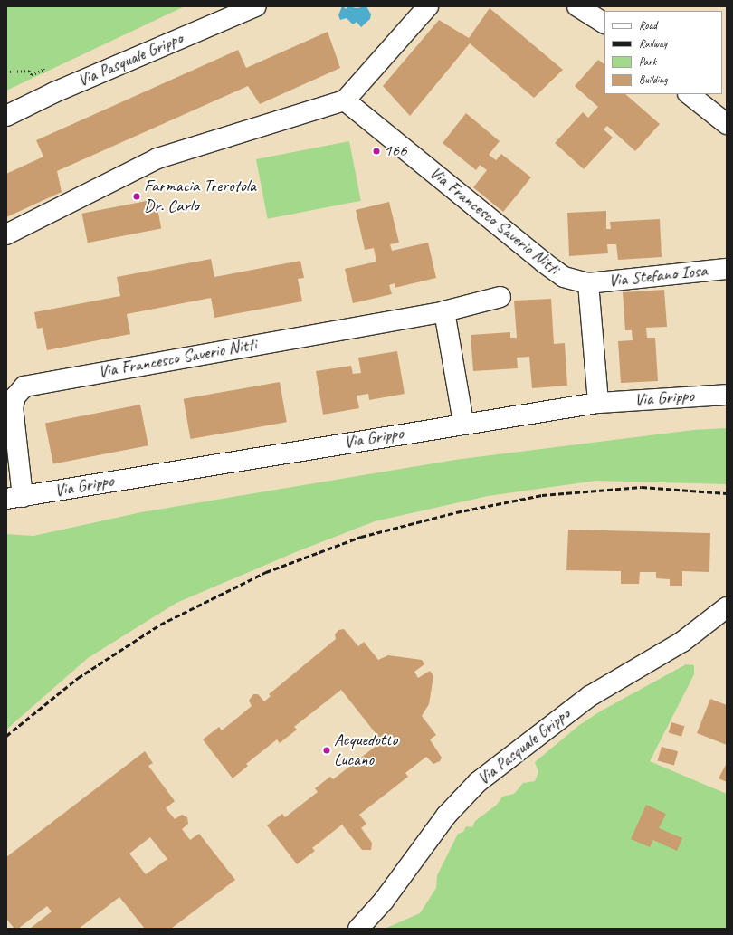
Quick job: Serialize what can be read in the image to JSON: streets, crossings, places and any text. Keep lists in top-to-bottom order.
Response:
{
  "streets": {
    "street": [
      "Via Pasquale Grippo",
      "Via Francesco Saverio Nitti",
      "Via Stefano Iosa",
      "Via Grippo"
    ]
  },
  "crossings": [
    ["Via Francesco Saverio Nitti", "Via Stefano Iosa"],
    ["Via Francesco Saverio Nitti", "Via Grippo"]
  ],
  "places": ["166", "Farmacia Trerotola Dr. Carlo", "Acquedotto Lucano"],
  "legend": [
    "Road",
    "Railway",
    "Park",
    "Building"
  ]
}
